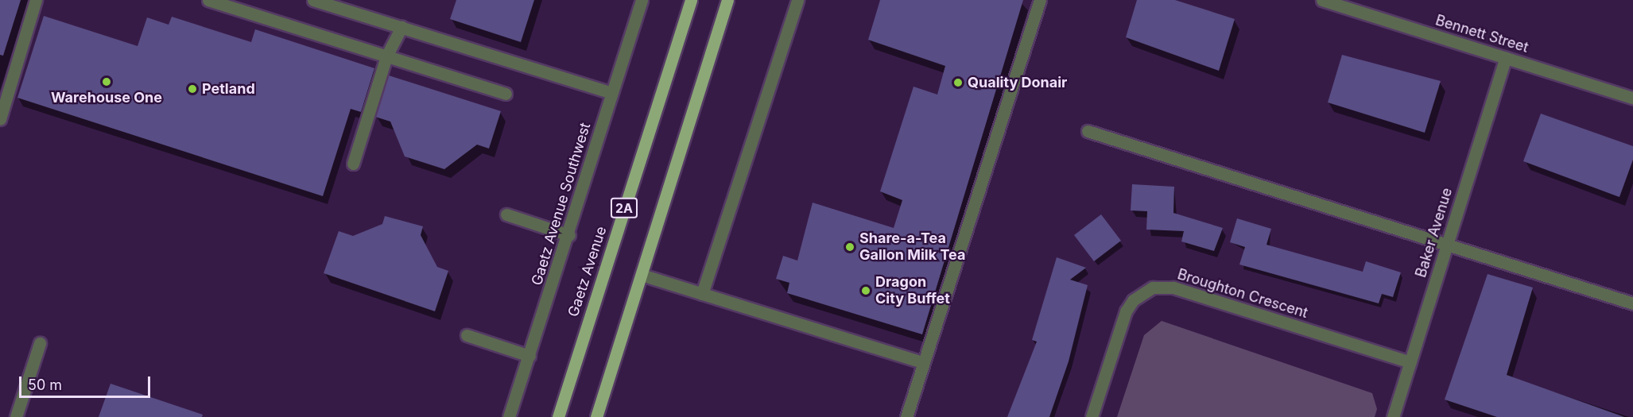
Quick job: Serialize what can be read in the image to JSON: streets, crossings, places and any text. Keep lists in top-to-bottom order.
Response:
{
  "streets": {
    "main road": ["2A", "Gaetz Avenue"],
    "street": [
      "Bennett Street",
      "Gaetz Avenue Southwest",
      "Baker Avenue",
      "Broughton Crescent"
    ]
  },
  "crossings": [
    ["Bennett Street", "Baker Avenue"],
    ["Baker Avenue", "Broughton Crescent"]
  ],
  "places": [
    "Warehouse One",
    "Quality Donair",
    "Petland",
    "Share-a-Tea Gallon Milk Tea",
    "Dragon City Buffet"
  ],
  "scale_bar": "50 m"
}
